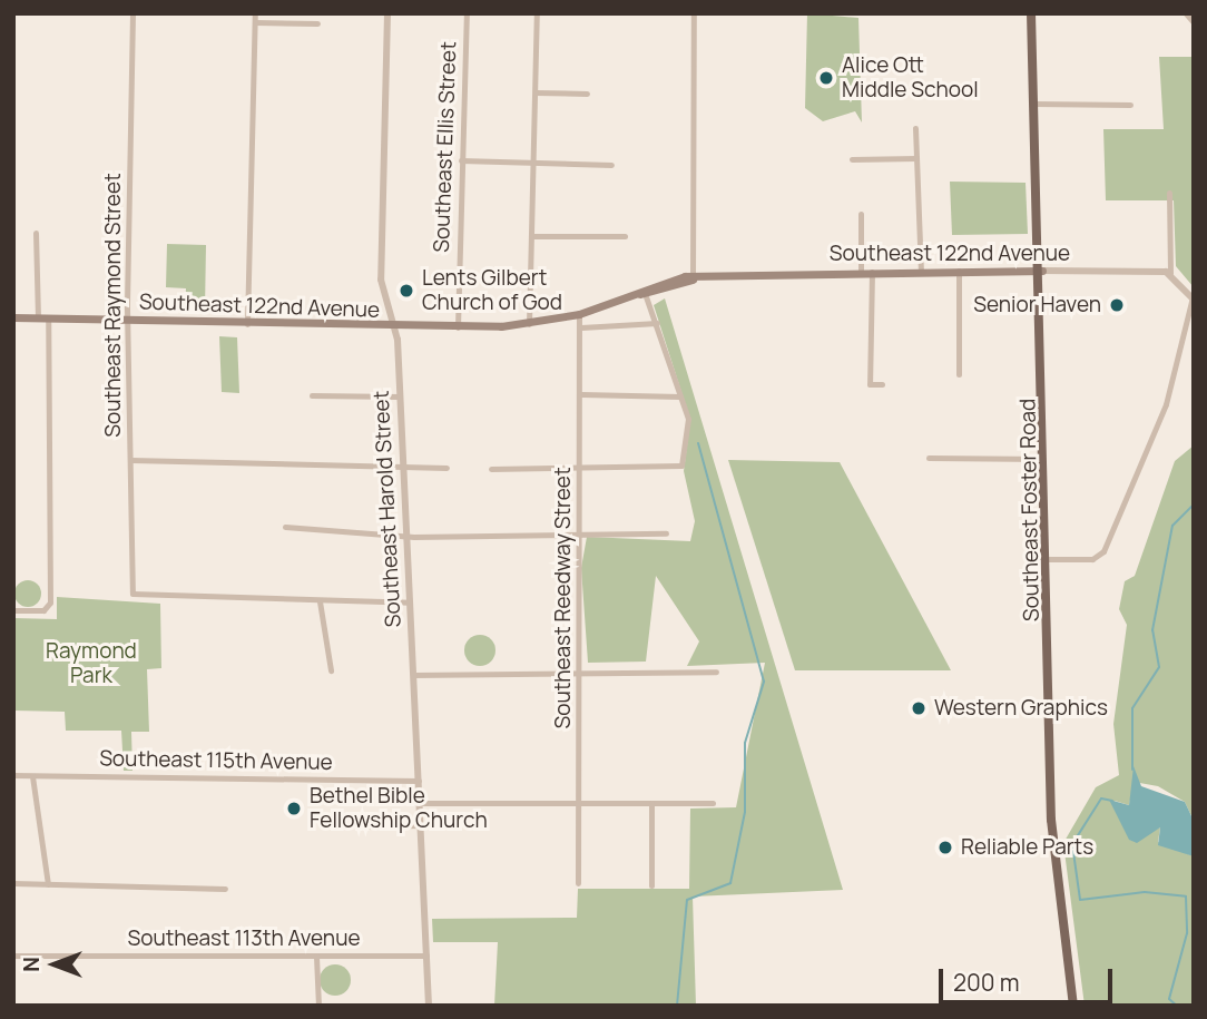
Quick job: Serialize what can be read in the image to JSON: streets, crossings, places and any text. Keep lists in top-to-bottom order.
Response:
{
  "streets": {
    "main road": ["Southeast 122nd Avenue", "Southeast Foster Road"],
    "street": [
      "Southeast Ellis Street",
      "Southeast Raymond Street",
      "Southeast Harold Street",
      "Southeast Reedway Street",
      "Southeast 115th Avenue",
      "Southeast 113th Avenue"
    ]
  },
  "crossings": [
    ["Southeast Ellis Street", "Southeast 122nd Avenue"],
    ["Southeast 122nd Avenue", "Southeast Raymond Street"],
    ["Southeast 122nd Avenue", "Southeast Harold Street"],
    ["Southeast 122nd Avenue", "Southeast Foster Road"],
    ["Southeast 122nd Avenue", "Southeast Reedway Street"],
    ["Southeast Harold Street", "Southeast 115th Avenue"],
    ["Southeast Harold Street", "Southeast 113th Avenue"]
  ],
  "parks": ["Raymond Park"],
  "places": [
    "Alice Ott Middle School",
    "Lents Gilbert Church of God",
    "Senior Haven",
    "Western Graphics",
    "Bethel Bible Fellowship Church",
    "Reliable Parts"
  ],
  "scale_bar": "200 m",
  "north": "left"
}
